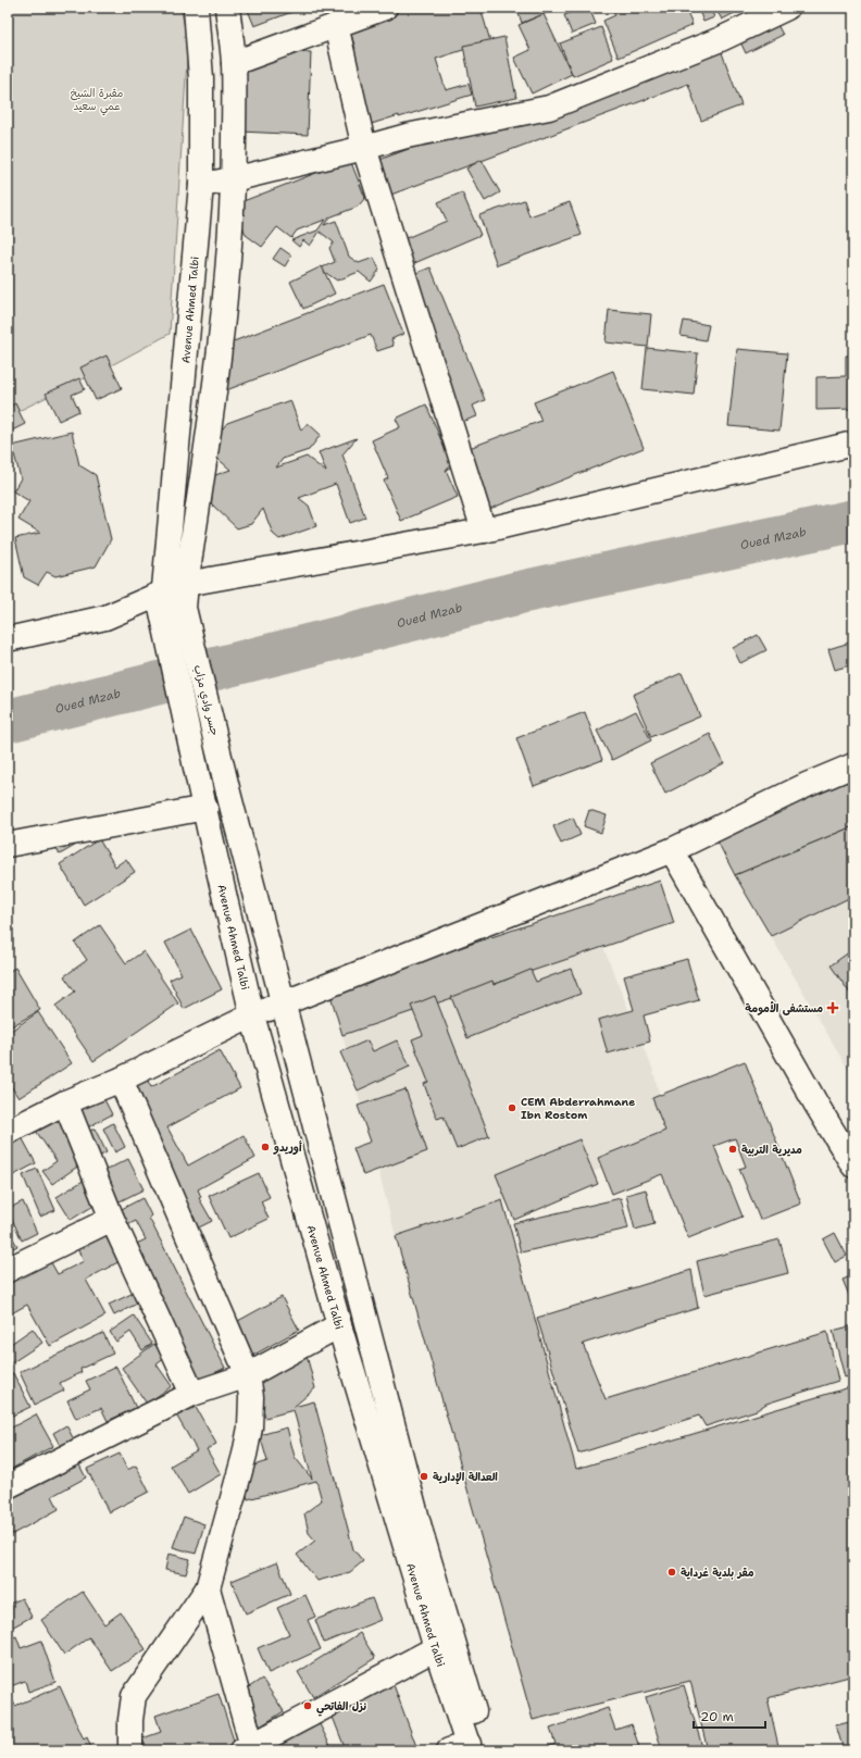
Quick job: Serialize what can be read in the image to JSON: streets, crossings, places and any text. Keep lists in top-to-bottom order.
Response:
{
  "streets": {
    "main road": ["Avenue Ahmed Talbi", "جسر وادي مزاب"]
  },
  "crossings": [
    ["Avenue Ahmed Talbi", "جسر وادي مزاب"]
  ],
  "water": ["Oued Mzab"],
  "parks": ["مقبرة الشيخ عمي سعيد"],
  "places": {
    "health": ["مستشفى الأمومة"],
    "other": [
      "CEM Abderrahmane Ibn Rostom",
      "أوريدو",
      "مديرية التربية",
      "العدالة الإدارية",
      "مقر بلدية غرداية",
      "نزل الفاتحي"
    ]
  },
  "scale_bar": "20 m"
}
